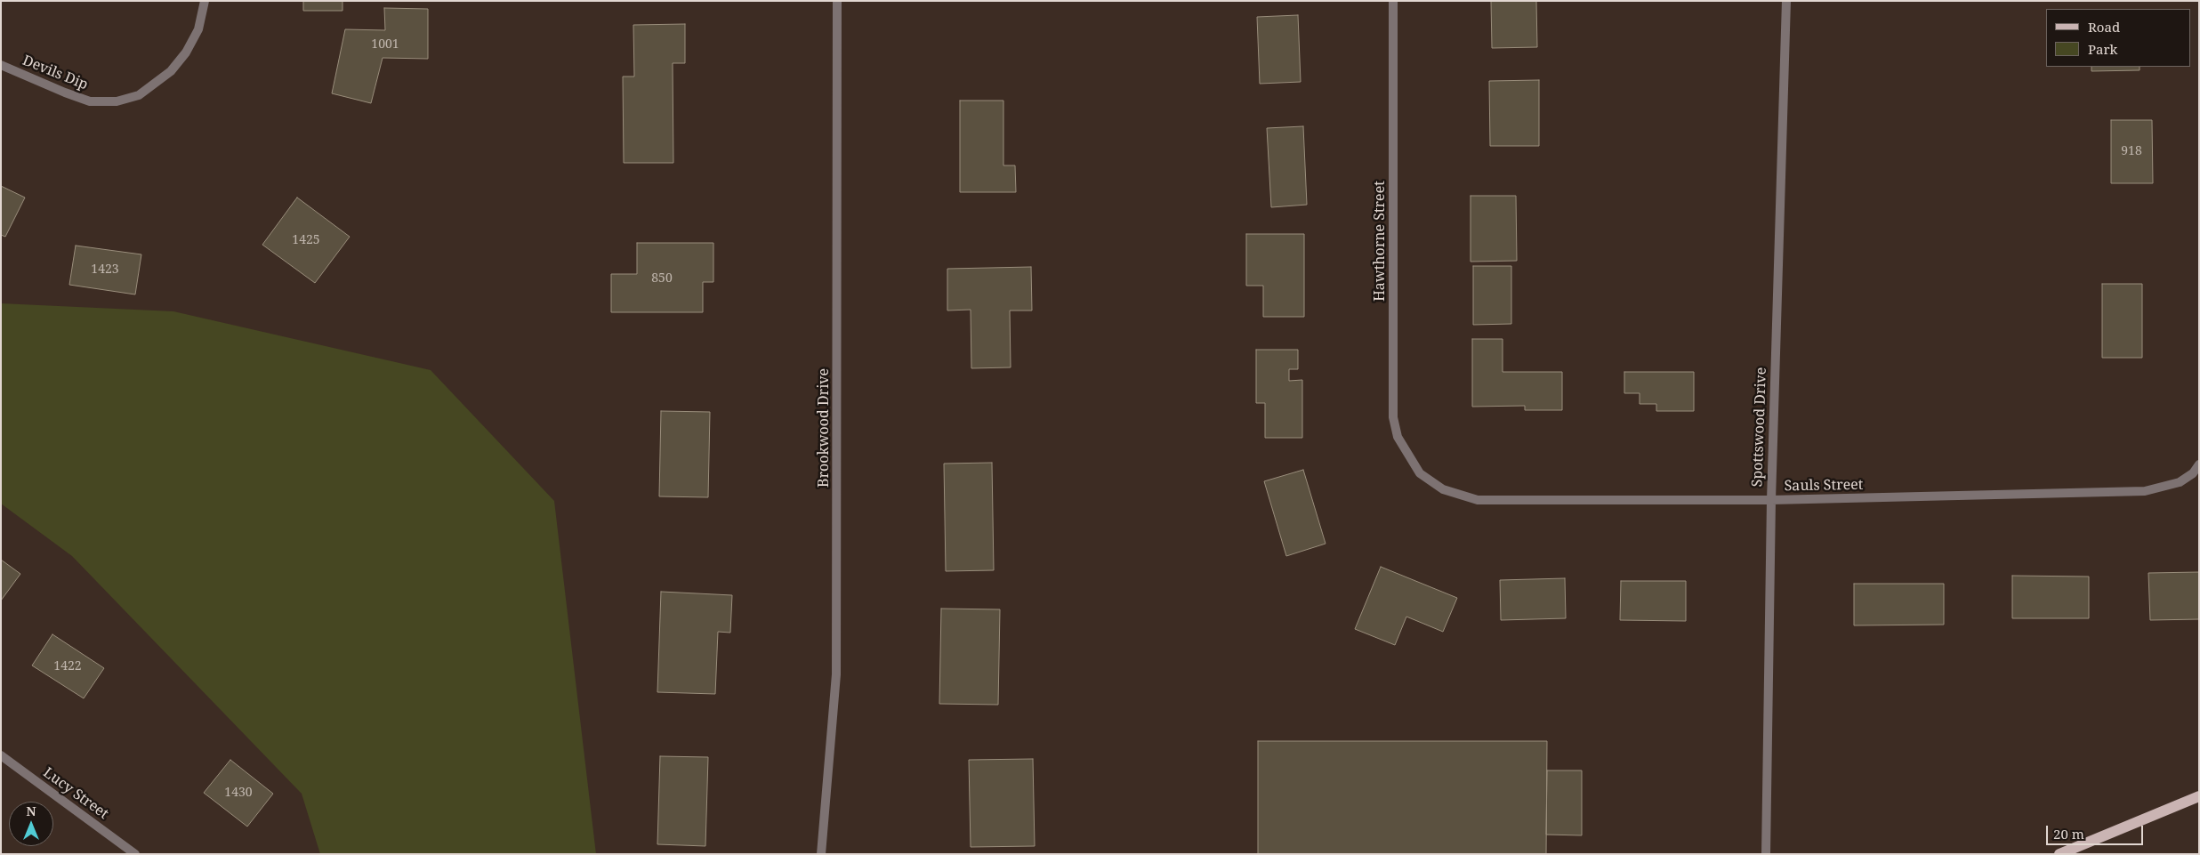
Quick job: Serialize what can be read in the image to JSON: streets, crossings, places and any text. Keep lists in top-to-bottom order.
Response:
{
  "streets": {
    "street": [
      "Devils Dip",
      "Hawthorne Street",
      "Spottswood Drive",
      "Brookwood Drive",
      "Sauls Street",
      "Lucy Street"
    ]
  },
  "crossings": [
    ["Hawthorne Street", "Sauls Street"],
    ["Spottswood Drive", "Sauls Street"]
  ],
  "house_numbers": [
    "1001",
    "918",
    "1425",
    "1423",
    "850",
    "1422",
    "1430"
  ],
  "legend": ["Road", "Park"],
  "scale_bar": "20 m",
  "north": "top"
}
